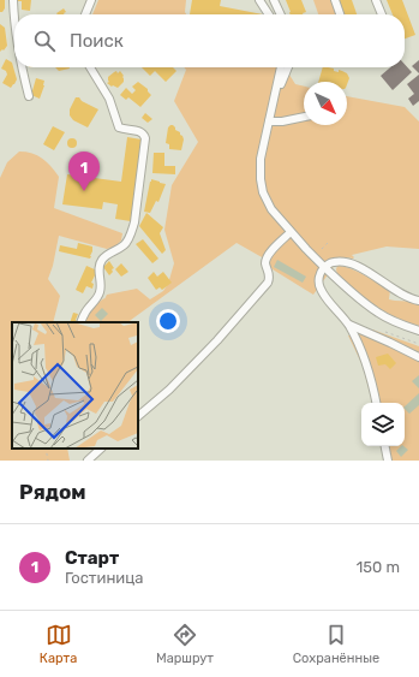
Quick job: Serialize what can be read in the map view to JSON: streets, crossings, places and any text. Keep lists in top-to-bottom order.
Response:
{
  "north": "bottom right",
  "page": {
    "search": "Поиск",
    "pins": "1",
    "heading": "Рядом",
    "list": [
      {
        "mark": "1",
        "name": "Старт",
        "note": "Гостиница",
        "value": "150 m"
      }
    ],
    "nav": ["Карта", "Маршрут", "Сохранённые"]
  }
}
